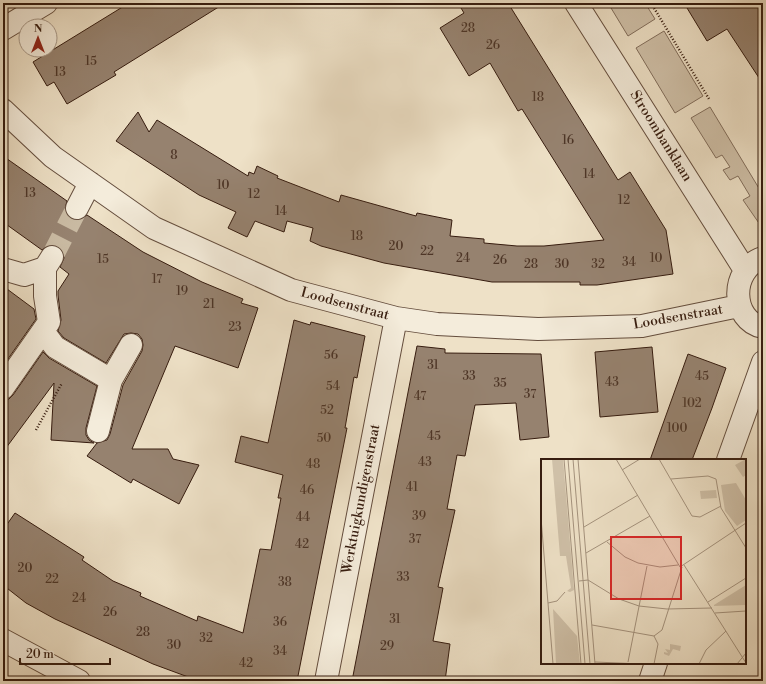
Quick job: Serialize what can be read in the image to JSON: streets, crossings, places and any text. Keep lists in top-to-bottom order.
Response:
{
  "streets": {
    "street": ["Stroombanklaan", "Loodsenstraat", "Werktuigkundigenstraat"]
  },
  "crossings": [
    ["Loodsenstraat", "Werktuigkundigenstraat"]
  ],
  "house_numbers": [
    "28",
    "26",
    "15",
    "13",
    "18",
    "16",
    "8",
    "14",
    "10",
    "13",
    "12",
    "12",
    "14",
    "18",
    "20",
    "22",
    "24",
    "10",
    "15",
    "26",
    "34",
    "28",
    "30",
    "32",
    "17",
    "19",
    "21",
    "23",
    "56",
    "31",
    "33",
    "45",
    "43",
    "35",
    "54",
    "37",
    "47",
    "102",
    "52",
    "100",
    "45",
    "50",
    "43",
    "48",
    "41",
    "46",
    "39",
    "44",
    "37",
    "42",
    "20",
    "33",
    "22",
    "38",
    "24",
    "26",
    "31",
    "36",
    "28",
    "32",
    "30",
    "29",
    "34",
    "42"
  ],
  "scale_bar": "20 m",
  "north": "top"
}
